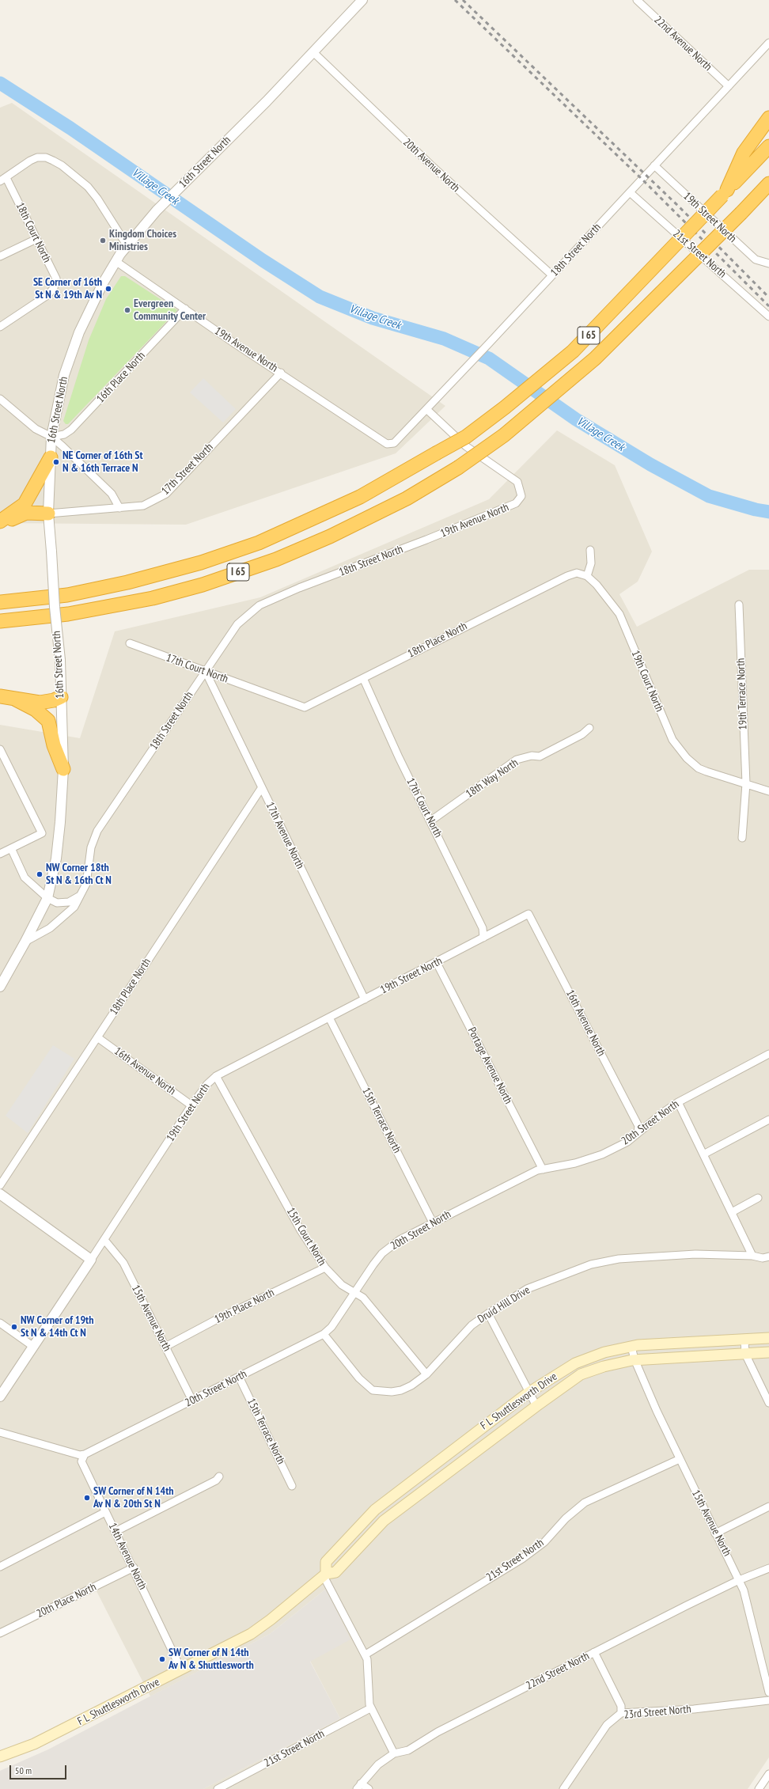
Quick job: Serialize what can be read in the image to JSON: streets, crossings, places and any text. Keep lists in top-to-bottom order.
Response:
{
  "streets": {
    "highway": ["I 65"],
    "main road": ["F L Shuttlesworth Drive"],
    "street": [
      "22nd Avenue North",
      "16th Street North",
      "20th Avenue North",
      "19th Street North",
      "18th Court North",
      "18th Street North",
      "21st Street North",
      "19th Avenue North",
      "16th Place North",
      "17th Street North",
      "18th Place North",
      "17th Court North",
      "19th Court North",
      "19th Terrace North",
      "18th Way North",
      "17th Avenue North",
      "16th Avenue North",
      "Portage Avenue North",
      "15th Terrace North",
      "20th Street North",
      "15th Court North",
      "Druid Hill Drive",
      "19th Place North",
      "15th Avenue North",
      "14th Avenue North",
      "20th Place North",
      "22nd Street North",
      "23rd Street North"
    ]
  },
  "crossings": [
    ["22nd Avenue North", "18th Street North"],
    ["16th Street North", "20th Avenue North"],
    ["16th Street North", "18th Street North"],
    ["16th Street North", "19th Avenue North"],
    ["16th Street North", "16th Place North"],
    ["16th Street North", "17th Street North"],
    ["20th Avenue North", "18th Street North"],
    ["19th Street North", "18th Street North"],
    ["19th Street North", "17th Court North"],
    ["19th Street North", "17th Avenue North"],
    ["19th Street North", "16th Avenue North"],
    ["19th Street North", "Portage Avenue North"],
    ["19th Street North", "15th Terrace North"],
    ["19th Street North", "15th Court North"],
    ["19th Street North", "15th Avenue North"],
    ["18th Street North", "21st Street North"],
    ["18th Street North", "19th Avenue North"],
    ["18th Street North", "17th Court North"],
    ["18th Street North", "17th Avenue North"],
    ["21st Street North", "15th Avenue North"],
    ["19th Avenue North", "16th Place North"],
    ["19th Avenue North", "17th Street North"],
    ["18th Place North", "17th Court North"],
    ["18th Place North", "19th Court North"],
    ["18th Place North", "17th Avenue North"],
    ["18th Place North", "16th Avenue North"],
    ["17th Court North", "18th Way North"],
    ["17th Court North", "17th Avenue North"],
    ["19th Court North", "19th Terrace North"],
    ["16th Avenue North", "20th Street North"],
    ["Portage Avenue North", "20th Street North"],
    ["15th Terrace North", "20th Street North"],
    ["20th Street North", "15th Court North"],
    ["20th Street North", "Druid Hill Drive"],
    ["20th Street North", "15th Avenue North"],
    ["20th Street North", "14th Avenue North"],
    ["15th Court North", "Druid Hill Drive"],
    ["15th Court North", "19th Place North"],
    ["19th Place North", "15th Avenue North"],
    ["15th Avenue North", "F L Shuttlesworth Drive"],
    ["15th Avenue North", "22nd Street North"],
    ["F L Shuttlesworth Drive", "14th Avenue North"],
    ["14th Avenue North", "20th Place North"]
  ],
  "water": ["Village Creek"],
  "places": [
    "Kingdom Choices Ministries",
    "SE Corner of 16th St N & 19th Av N",
    "Evergreen Community Center",
    "NE Corner of 16th St N & 16th Terrace N",
    "NW Corner 18th St N & 16th Ct N",
    "NW Corner of 19th St N & 14th Ct N",
    "SW Corner of N 14th Av N & 20th St N",
    "SW Corner of N 14th Av N & Shuttlesworth"
  ],
  "scale_bar": "50 m"
}
